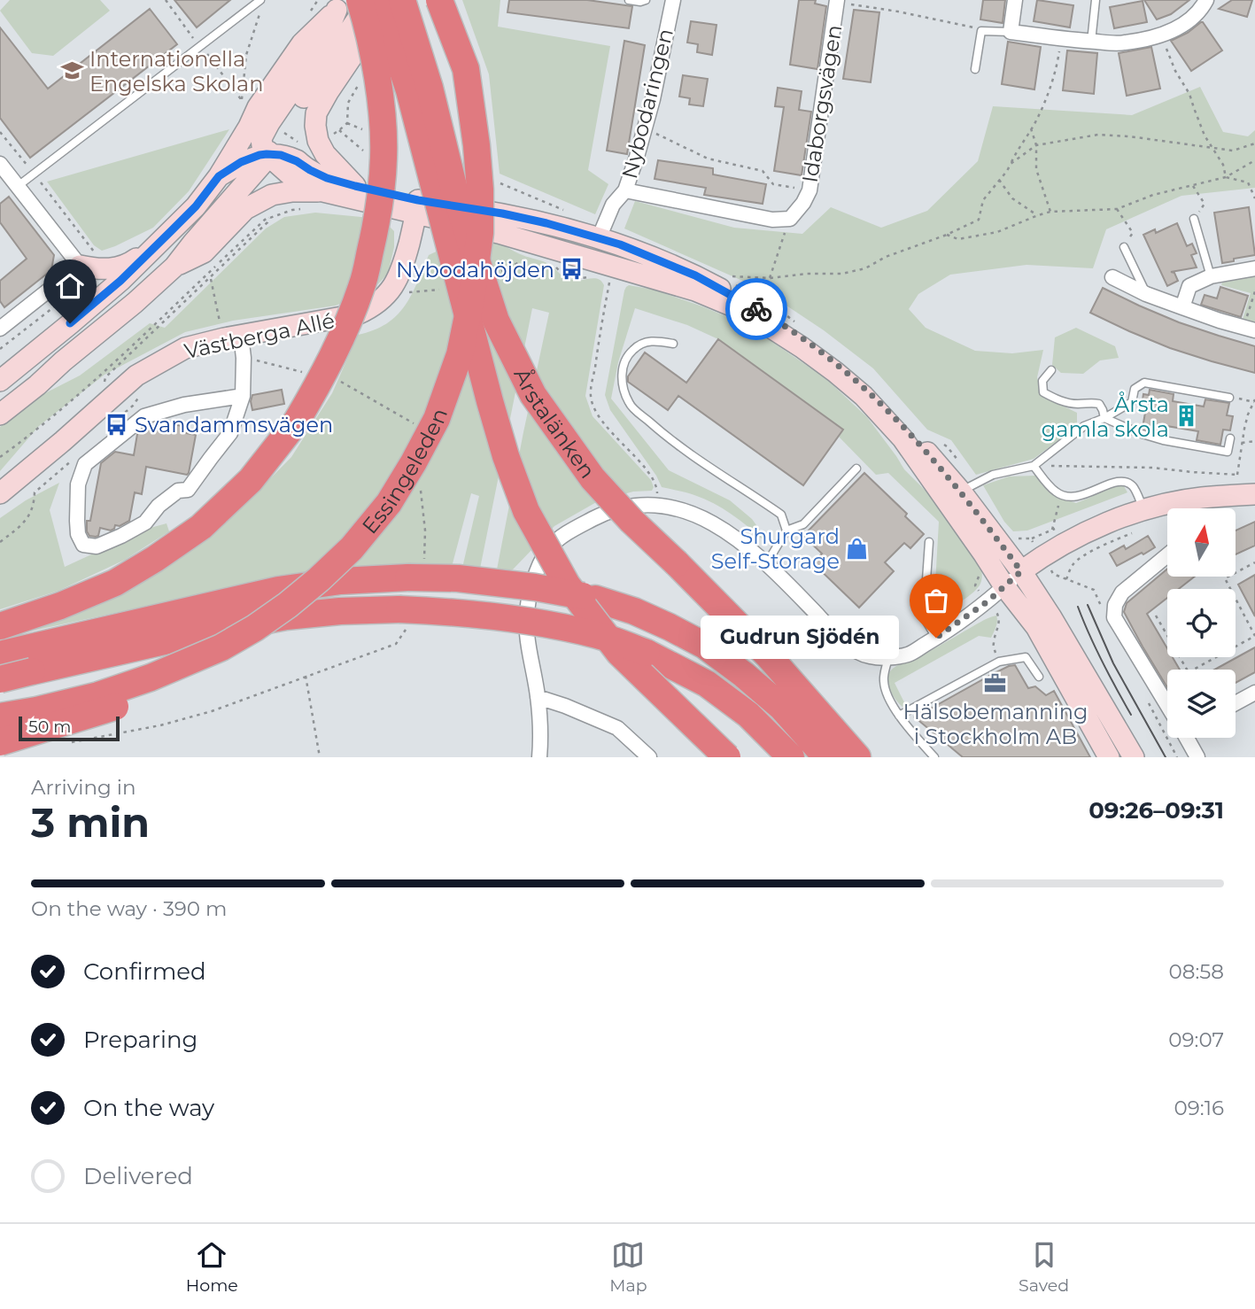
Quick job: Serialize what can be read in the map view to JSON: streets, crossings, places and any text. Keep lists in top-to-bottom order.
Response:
{
  "streets": {
    "highway": ["Årstalänken", "Essingeleden"],
    "street": ["Nybodaringen", "Idaborgsvägen", "Västberga Allé"]
  },
  "places": {
    "school or university": ["Internationella Engelska Skolan"],
    "bus stop": ["Nybodahöjden", "Svandammsvägen"],
    "building": ["Årsta gamla skola"],
    "shop": ["Shurgard Self-Storage"],
    "other": ["Gudrun Sjödén"],
    "office": ["Hälsobemanning i Stockholm AB"]
  },
  "scale_bar": "50 m",
  "north": "top",
  "page": {
    "bubble": "Gudrun Sjödén",
    "scale": "50 m",
    "heading": ["3 min", "Arriving in", "09:26–09:31"],
    "bar": "On the way · 390 m",
    "list": [
      ["Confirmed", "08:58"],
      ["Preparing", "09:07"],
      ["On the way", "09:16"],
      "Delivered"
    ],
    "tabs": ["Home", "Map", "Saved"]
  }
}
